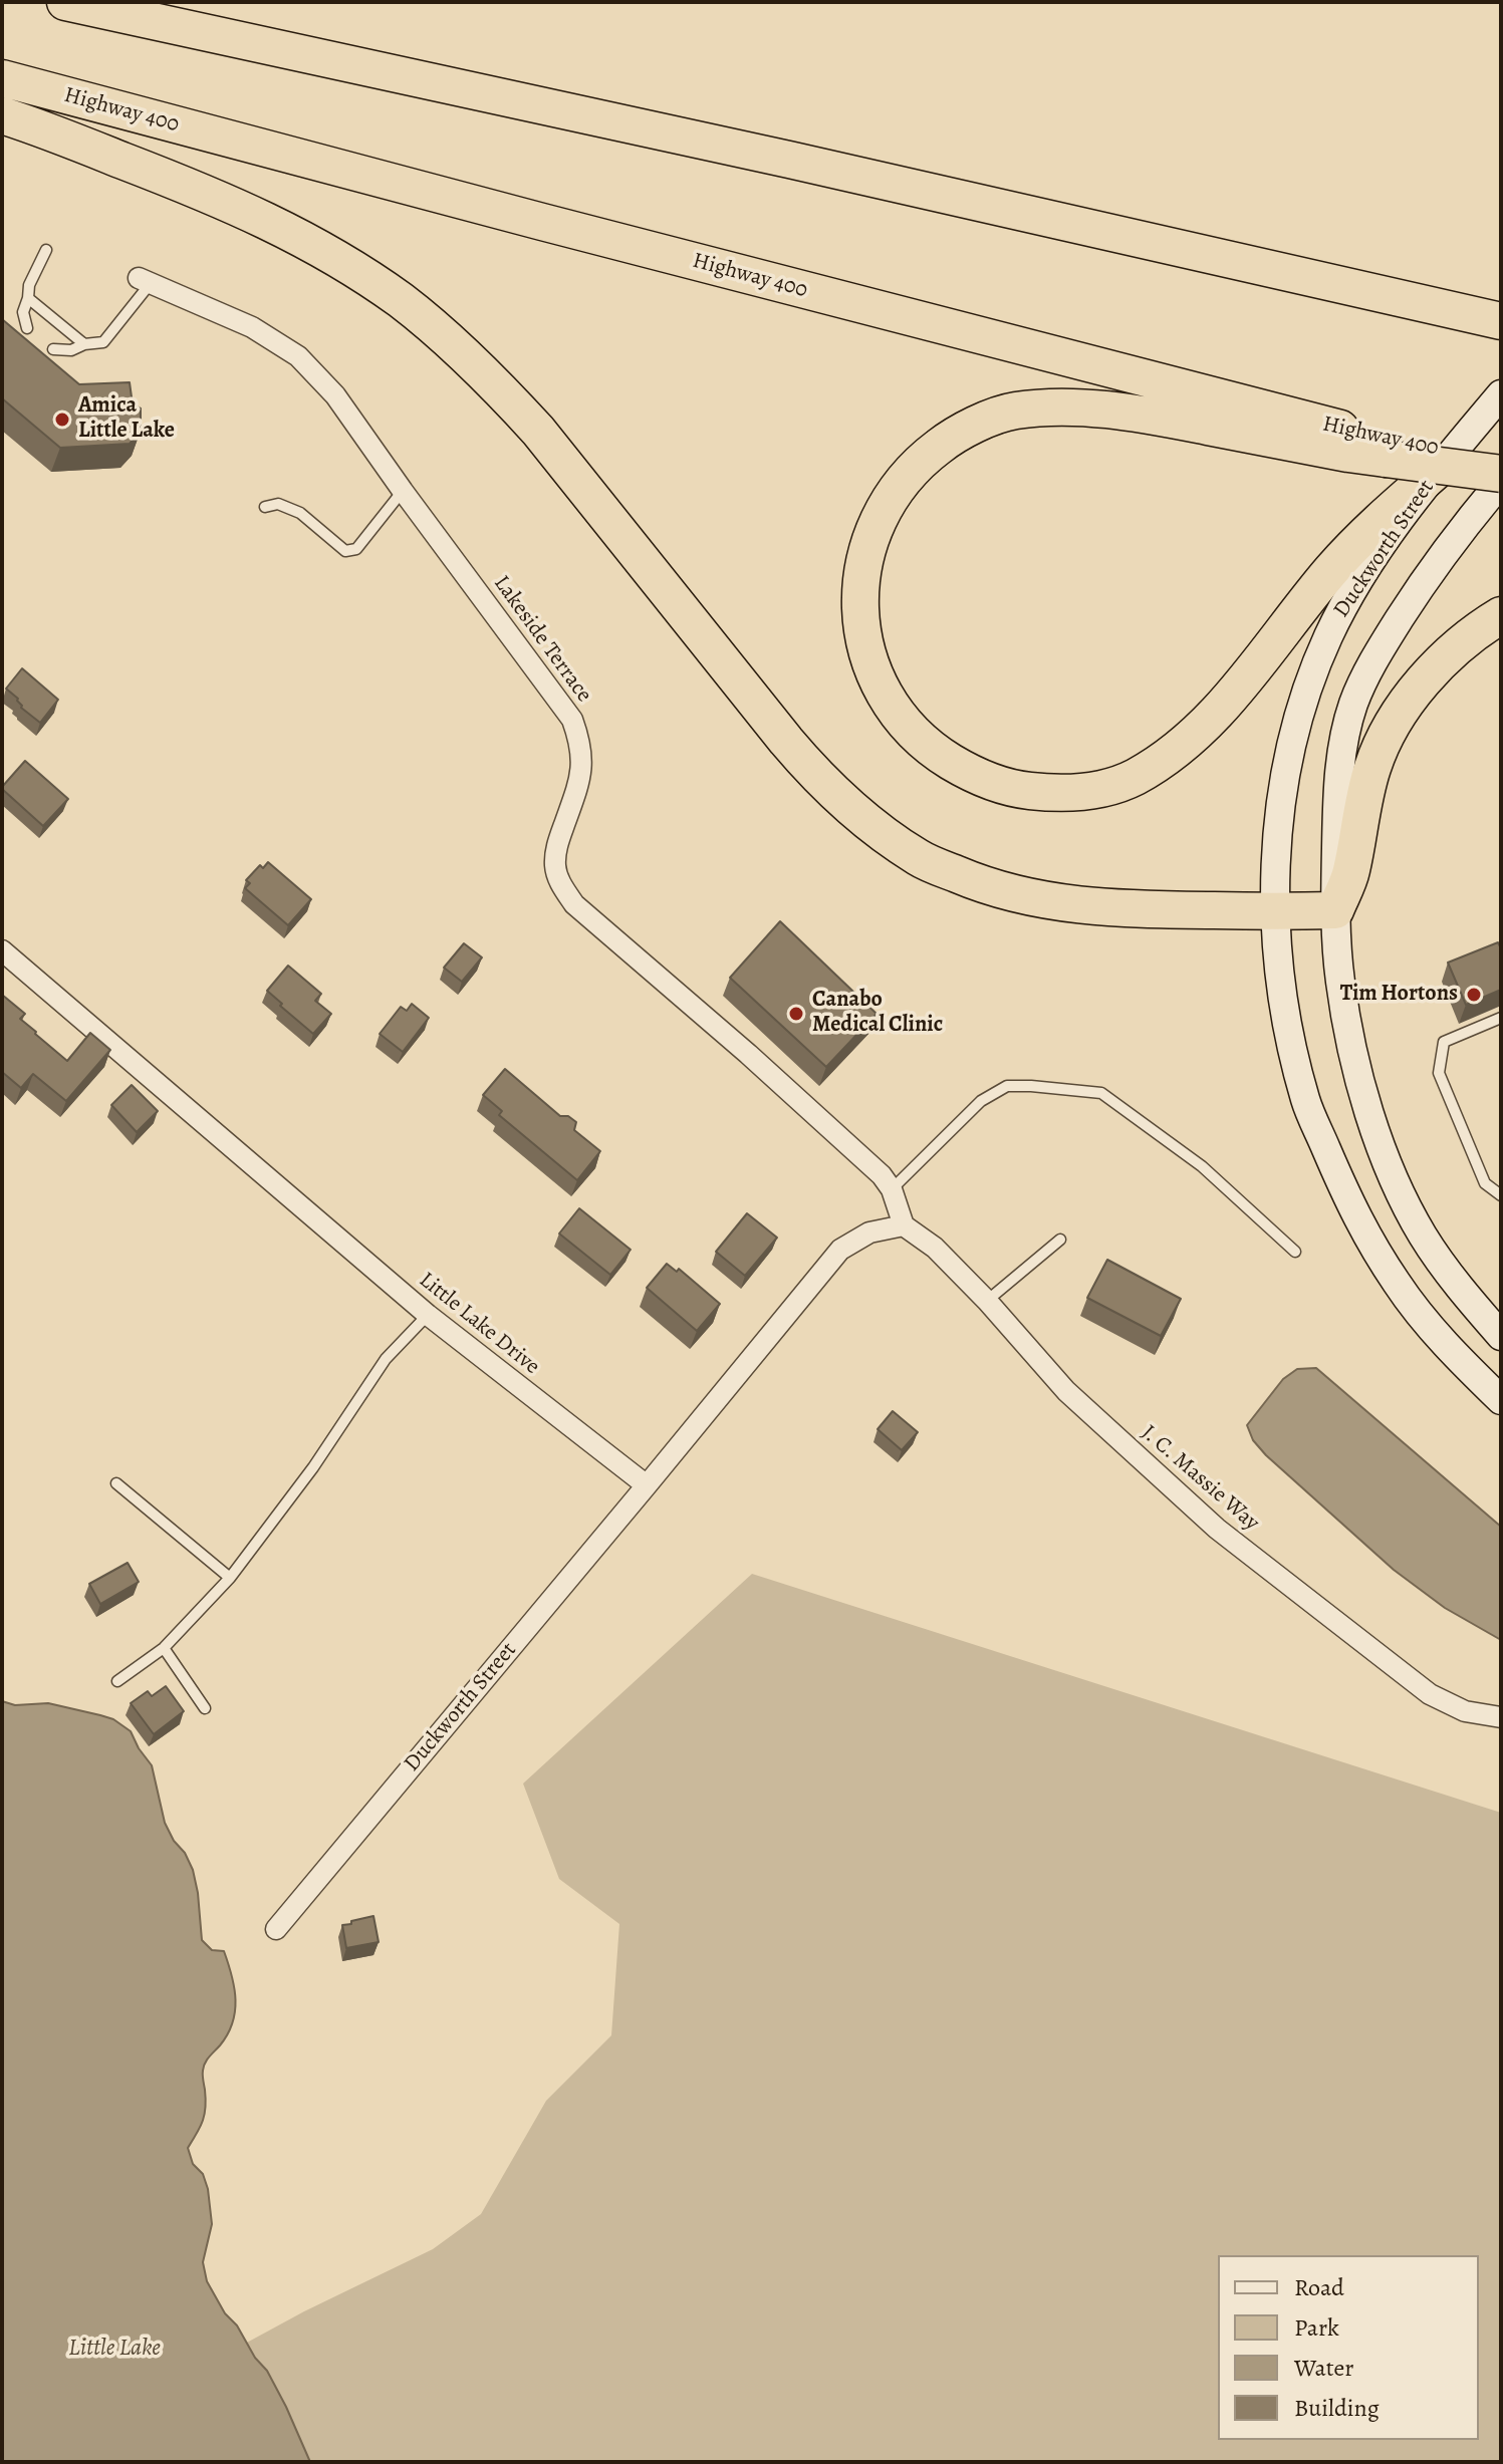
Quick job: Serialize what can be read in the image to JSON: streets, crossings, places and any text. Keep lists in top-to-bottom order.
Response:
{
  "streets": {
    "highway": ["Highway 400"],
    "main road": ["Duckworth Street"],
    "street": ["Lakeside Terrace", "Little Lake Drive", "J. C. Massie Way"]
  },
  "crossings": [
    ["Duckworth Street", "Little Lake Drive"],
    ["Lakeside Terrace", "J. C. Massie Way"]
  ],
  "water": ["Little Lake"],
  "places": ["Amica Little Lake", "Tim Hortons", "Canabo Medical Clinic"],
  "legend": [
    "Road",
    "Park",
    "Water",
    "Building"
  ]
}
